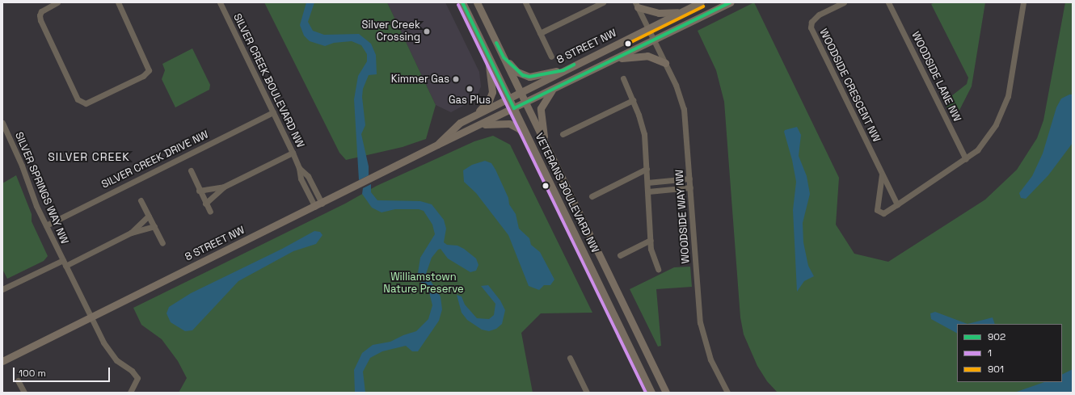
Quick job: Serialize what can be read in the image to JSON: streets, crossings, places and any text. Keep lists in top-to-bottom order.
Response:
{
  "streets": {
    "main road": ["8 STREET NW", "VETERANS BOULEVARD NW"],
    "street": [
      "WOODSIDE LANE NW",
      "SILVER CREEK BOULEVARD NW",
      "WOODSIDE CRESCENT NW",
      "SILVER CREEK DRIVE NW",
      "SILVER SPRINGS WAY NW",
      "WOODSIDE WAY NW"
    ]
  },
  "crossings": [
    ["8 STREET NW", "SILVER CREEK BOULEVARD NW"],
    ["8 STREET NW", "SILVER SPRINGS WAY NW"],
    ["8 STREET NW", "VETERANS BOULEVARD NW"],
    ["8 STREET NW", "WOODSIDE WAY NW"],
    ["SILVER CREEK BOULEVARD NW", "SILVER CREEK DRIVE NW"],
    ["SILVER CREEK DRIVE NW", "SILVER SPRINGS WAY NW"]
  ],
  "districts": ["SILVER CREEK"],
  "parks": ["Williamstown Nature Preserve"],
  "places": ["Silver Creek Crossing", "Kimmer Gas", "Gas Plus"],
  "lines": ["transit line 902", "transit line 1", "transit line 901"],
  "legend": ["902", "1", "901"],
  "scale_bar": "100 m"
}
